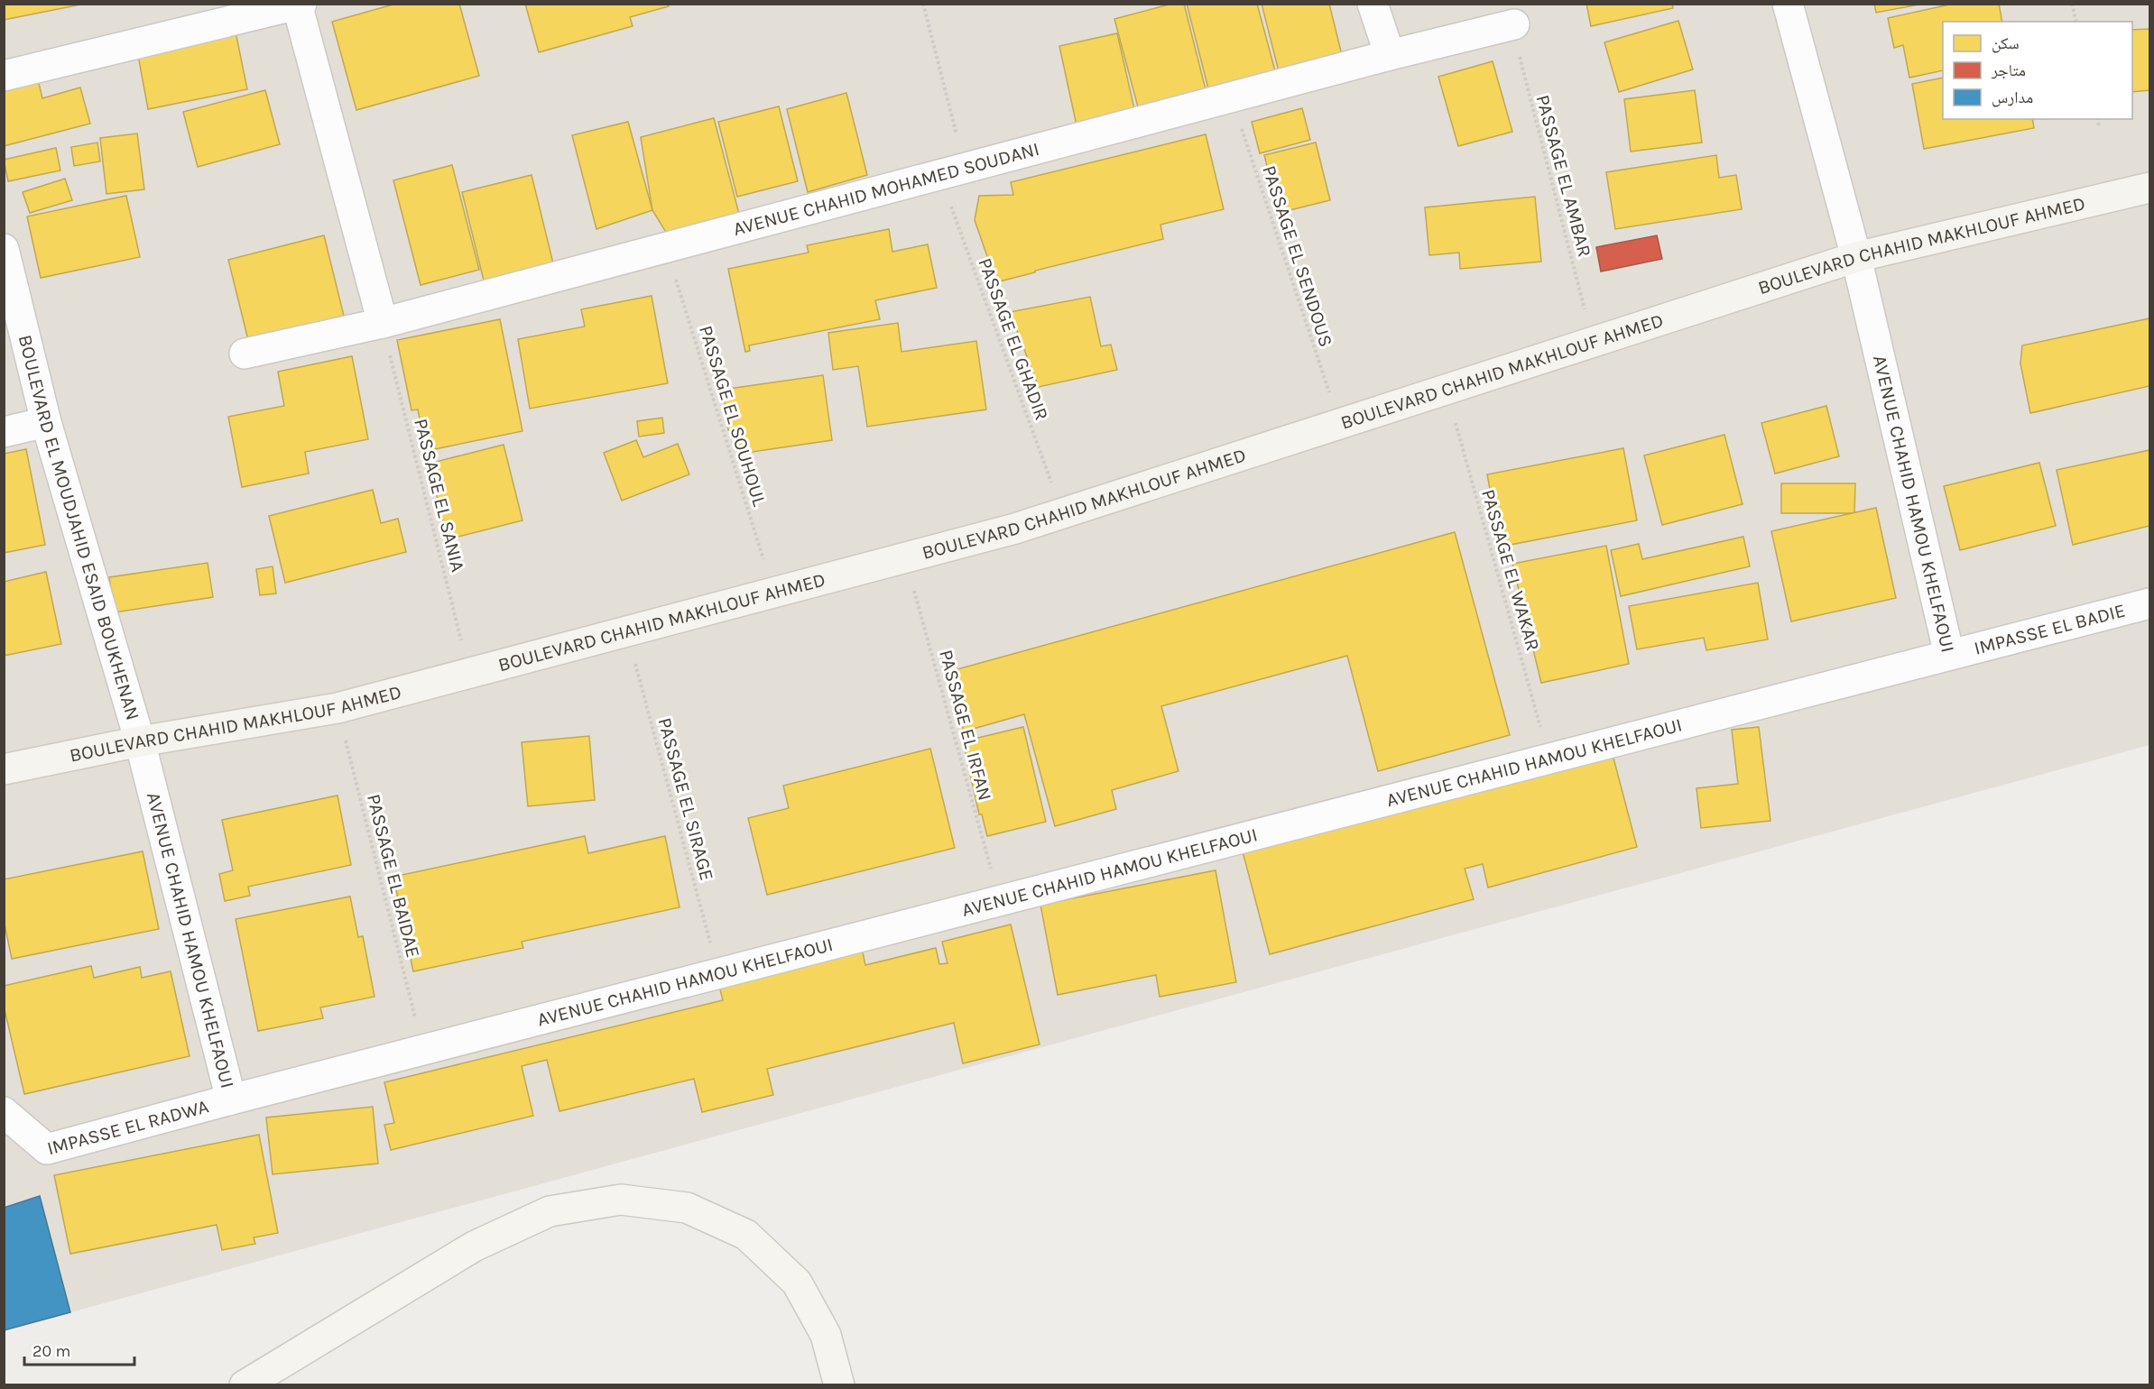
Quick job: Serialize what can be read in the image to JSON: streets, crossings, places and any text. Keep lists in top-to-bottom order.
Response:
{
  "streets": {
    "main road": ["BOULEVARD CHAHID MAKHLOUF AHMED"],
    "street": [
      "AVENUE CHAHID MOHAMED SOUDANI",
      "AVENUE CHAHID HAMOU KHELFAOUI",
      "BOULEVARD EL MOUDJAHID ESAID BOUKHENAN",
      "IMPASSE EL BADIE",
      "IMPASSE EL RADWA"
    ],
    "path": [
      "PASSAGE EL AMBAR",
      "PASSAGE EL SENDOUS",
      "PASSAGE EL GHADIR",
      "PASSAGE EL SOUHOUL",
      "PASSAGE EL SANIA",
      "PASSAGE EL WAKAR",
      "PASSAGE EL IRFAN",
      "PASSAGE EL SIRAGE",
      "PASSAGE EL BAIDAE"
    ]
  },
  "crossings": [
    ["PASSAGE EL AMBAR", "AVENUE CHAHID MOHAMED SOUDANI"],
    ["PASSAGE EL AMBAR", "BOULEVARD CHAHID MAKHLOUF AHMED"],
    ["AVENUE CHAHID MOHAMED SOUDANI", "PASSAGE EL SENDOUS"],
    ["AVENUE CHAHID MOHAMED SOUDANI", "PASSAGE EL GHADIR"],
    ["AVENUE CHAHID MOHAMED SOUDANI", "PASSAGE EL SOUHOUL"],
    ["AVENUE CHAHID MOHAMED SOUDANI", "PASSAGE EL SANIA"],
    ["BOULEVARD CHAHID MAKHLOUF AHMED", "PASSAGE EL SENDOUS"],
    ["BOULEVARD CHAHID MAKHLOUF AHMED", "PASSAGE EL GHADIR"],
    ["BOULEVARD CHAHID MAKHLOUF AHMED", "PASSAGE EL SOUHOUL"],
    ["BOULEVARD CHAHID MAKHLOUF AHMED", "PASSAGE EL SANIA"],
    ["BOULEVARD CHAHID MAKHLOUF AHMED", "AVENUE CHAHID HAMOU KHELFAOUI"],
    ["BOULEVARD CHAHID MAKHLOUF AHMED", "BOULEVARD EL MOUDJAHID ESAID BOUKHENAN"],
    ["BOULEVARD CHAHID MAKHLOUF AHMED", "PASSAGE EL WAKAR"],
    ["BOULEVARD CHAHID MAKHLOUF AHMED", "PASSAGE EL IRFAN"],
    ["BOULEVARD CHAHID MAKHLOUF AHMED", "PASSAGE EL SIRAGE"],
    ["BOULEVARD CHAHID MAKHLOUF AHMED", "PASSAGE EL BAIDAE"],
    ["AVENUE CHAHID HAMOU KHELFAOUI", "BOULEVARD EL MOUDJAHID ESAID BOUKHENAN"],
    ["AVENUE CHAHID HAMOU KHELFAOUI", "PASSAGE EL WAKAR"],
    ["AVENUE CHAHID HAMOU KHELFAOUI", "IMPASSE EL BADIE"],
    ["AVENUE CHAHID HAMOU KHELFAOUI", "PASSAGE EL IRFAN"],
    ["AVENUE CHAHID HAMOU KHELFAOUI", "PASSAGE EL SIRAGE"],
    ["AVENUE CHAHID HAMOU KHELFAOUI", "PASSAGE EL BAIDAE"],
    ["AVENUE CHAHID HAMOU KHELFAOUI", "IMPASSE EL RADWA"]
  ],
  "legend": ["سكن", "متاجر", "مدارس"],
  "scale_bar": "20 m"
}
